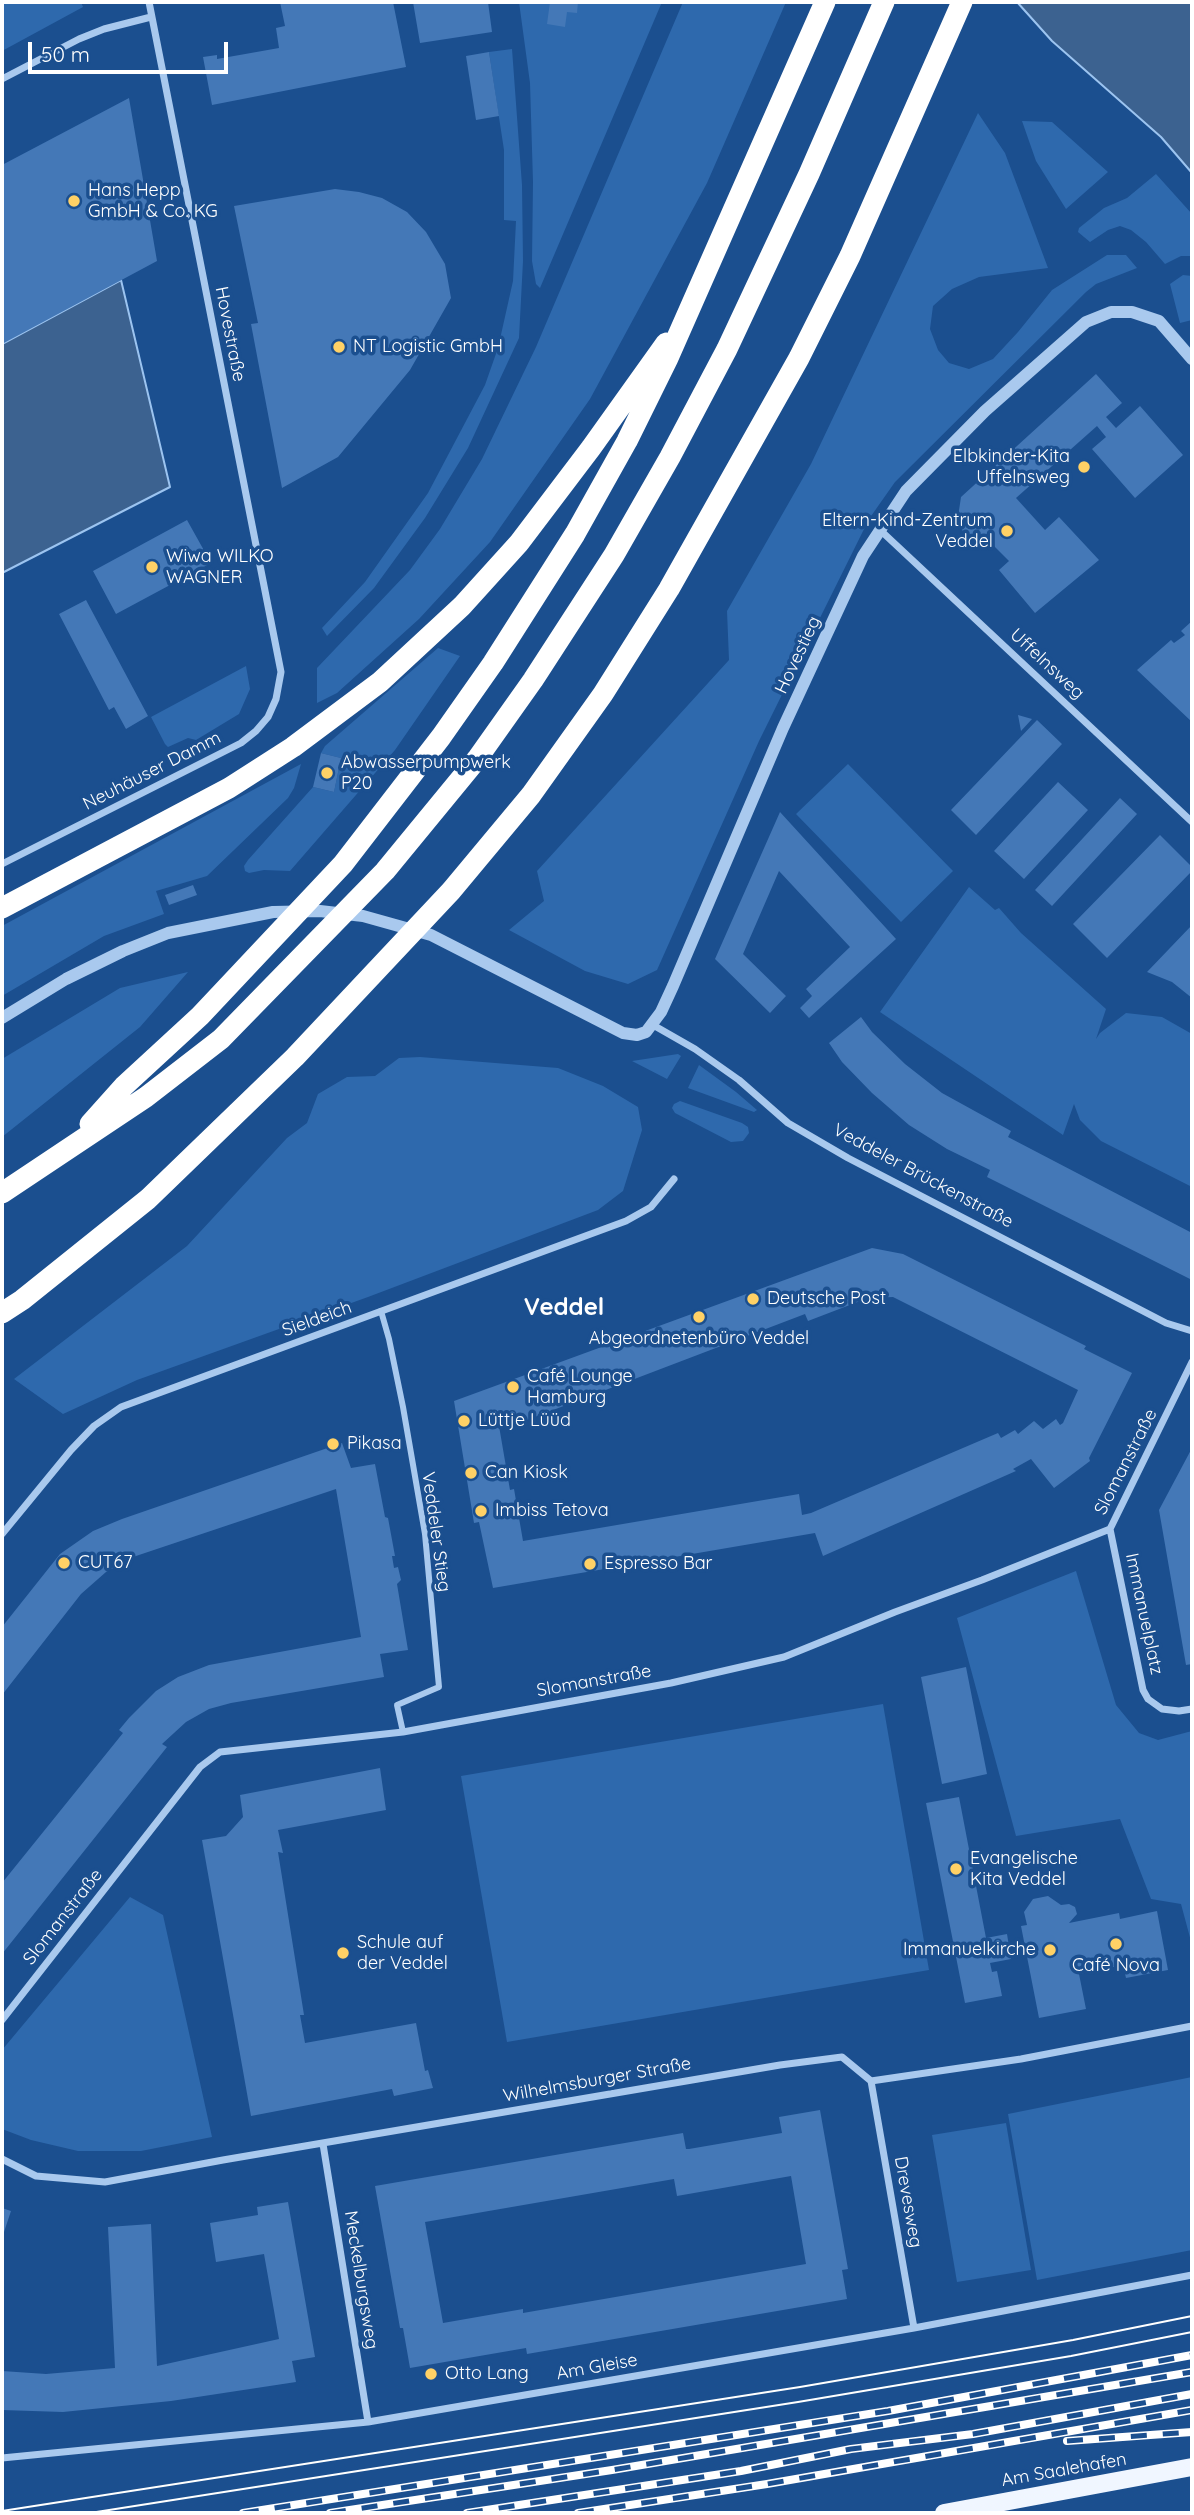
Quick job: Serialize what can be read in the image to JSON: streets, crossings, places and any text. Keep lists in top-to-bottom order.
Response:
{
  "streets": {
    "main road": ["Am Saalehafen"],
    "street": [
      "Hovestraße",
      "Hovestieg",
      "Uffelnsweg",
      "Neuhäuser Damm",
      "Veddeler Brückenstraße",
      "Sieldeich",
      "Slomanstraße",
      "Veddeler Stieg",
      "Immanuelplatz",
      "Wilhelmsburger Straße",
      "Drevesweg",
      "Meckelburgsweg",
      "Am Gleise"
    ]
  },
  "crossings": [
    ["Hovestraße", "Neuhäuser Damm"],
    ["Hovestieg", "Uffelnsweg"],
    ["Hovestieg", "Veddeler Brückenstraße"],
    ["Sieldeich", "Veddeler Stieg"],
    ["Slomanstraße", "Veddeler Stieg"],
    ["Slomanstraße", "Immanuelplatz"],
    ["Wilhelmsburger Straße", "Drevesweg"],
    ["Wilhelmsburger Straße", "Meckelburgsweg"],
    ["Drevesweg", "Am Gleise"],
    ["Meckelburgsweg", "Am Gleise"]
  ],
  "districts": ["Veddel"],
  "places": [
    "Hans Hepp GmbH & Co. KG",
    "NT Logistic GmbH",
    "Elbkinder-Kita Uffelnsweg",
    "Eltern-Kind-Zentrum Veddel",
    "Wiwa WILKO WAGNER",
    "Abwasserpumpwerk P20",
    "Deutsche Post",
    "Abgeordnetenbüro Veddel",
    "Café Lounge Hamburg",
    "Lüttje Lüüd",
    "Pikasa",
    "Can Kiosk",
    "Imbiss Tetova",
    "CUT67",
    "Espresso Bar",
    "Evangelische Kita Veddel",
    "Café Nova",
    "Immanuelkirche",
    "Schule auf der Veddel",
    "Otto Lang"
  ],
  "scale_bar": "50 m"
}
